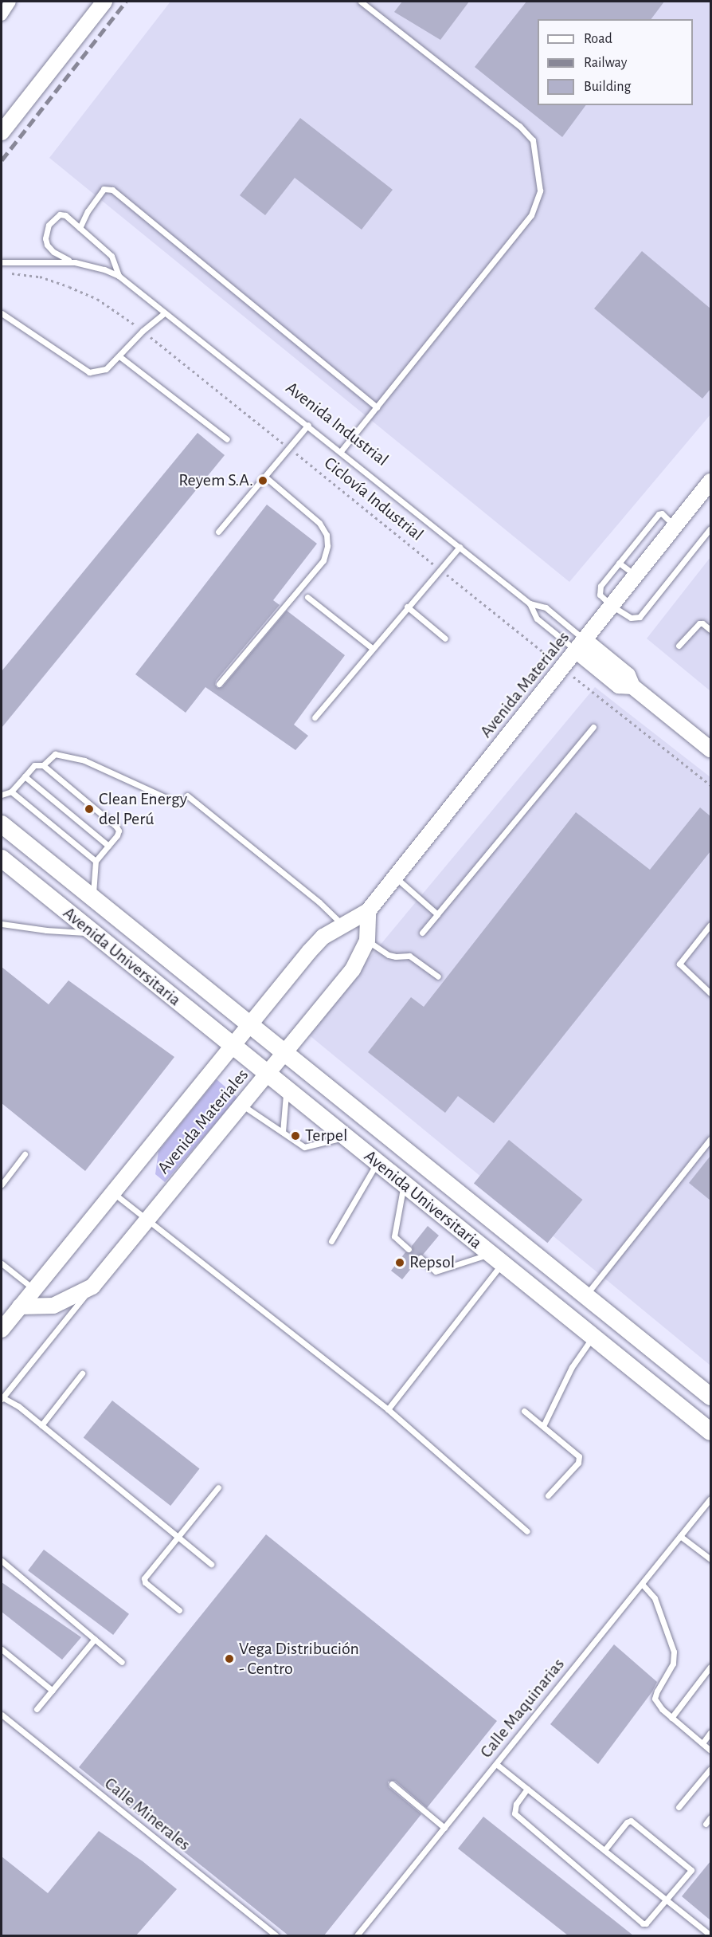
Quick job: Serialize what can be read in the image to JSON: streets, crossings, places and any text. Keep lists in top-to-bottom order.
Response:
{
  "streets": {
    "main road": ["Avenida Universitaria"],
    "street": ["Avenida Industrial", "Avenida Materiales"],
    "lane": ["Calle Maquinarias", "Calle Minerales"],
    "path": ["Ciclovía Industrial"]
  },
  "crossings": [
    ["Avenida Industrial", "Avenida Materiales"],
    ["Ciclovía Industrial", "Avenida Materiales"],
    ["Avenida Materiales", "Avenida Universitaria"]
  ],
  "places": [
    "Reyem S.A.",
    "Clean Energy del Perú",
    "Terpel",
    "Repsol",
    "Vega Distribución - Centro"
  ],
  "legend": ["Road", "Railway", "Building"]
}
